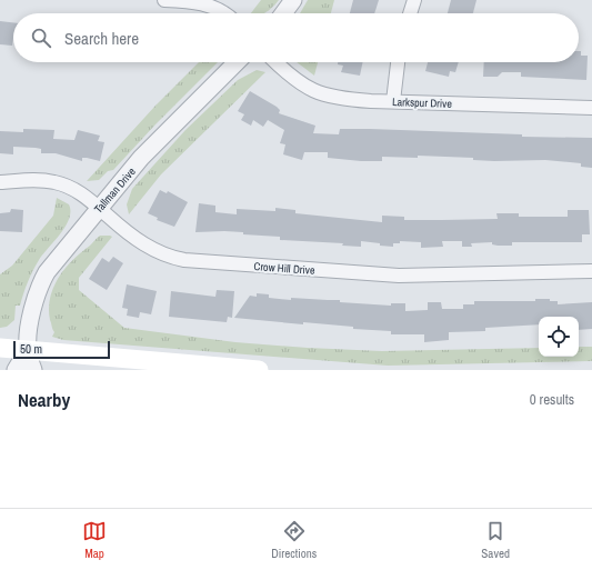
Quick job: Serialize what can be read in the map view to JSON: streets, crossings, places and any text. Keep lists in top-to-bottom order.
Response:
{
  "streets": {
    "street": ["Larkspur Drive", "Tallman Drive", "Crow Hill Drive"]
  },
  "crossings": [
    ["Tallman Drive", "Crow Hill Drive"]
  ],
  "scale_bar": "50 m",
  "page": {
    "search": "Search here",
    "scale": "50 m",
    "heading": ["Nearby", "0 results"],
    "nav": ["Map", "Directions", "Saved"]
  }
}
